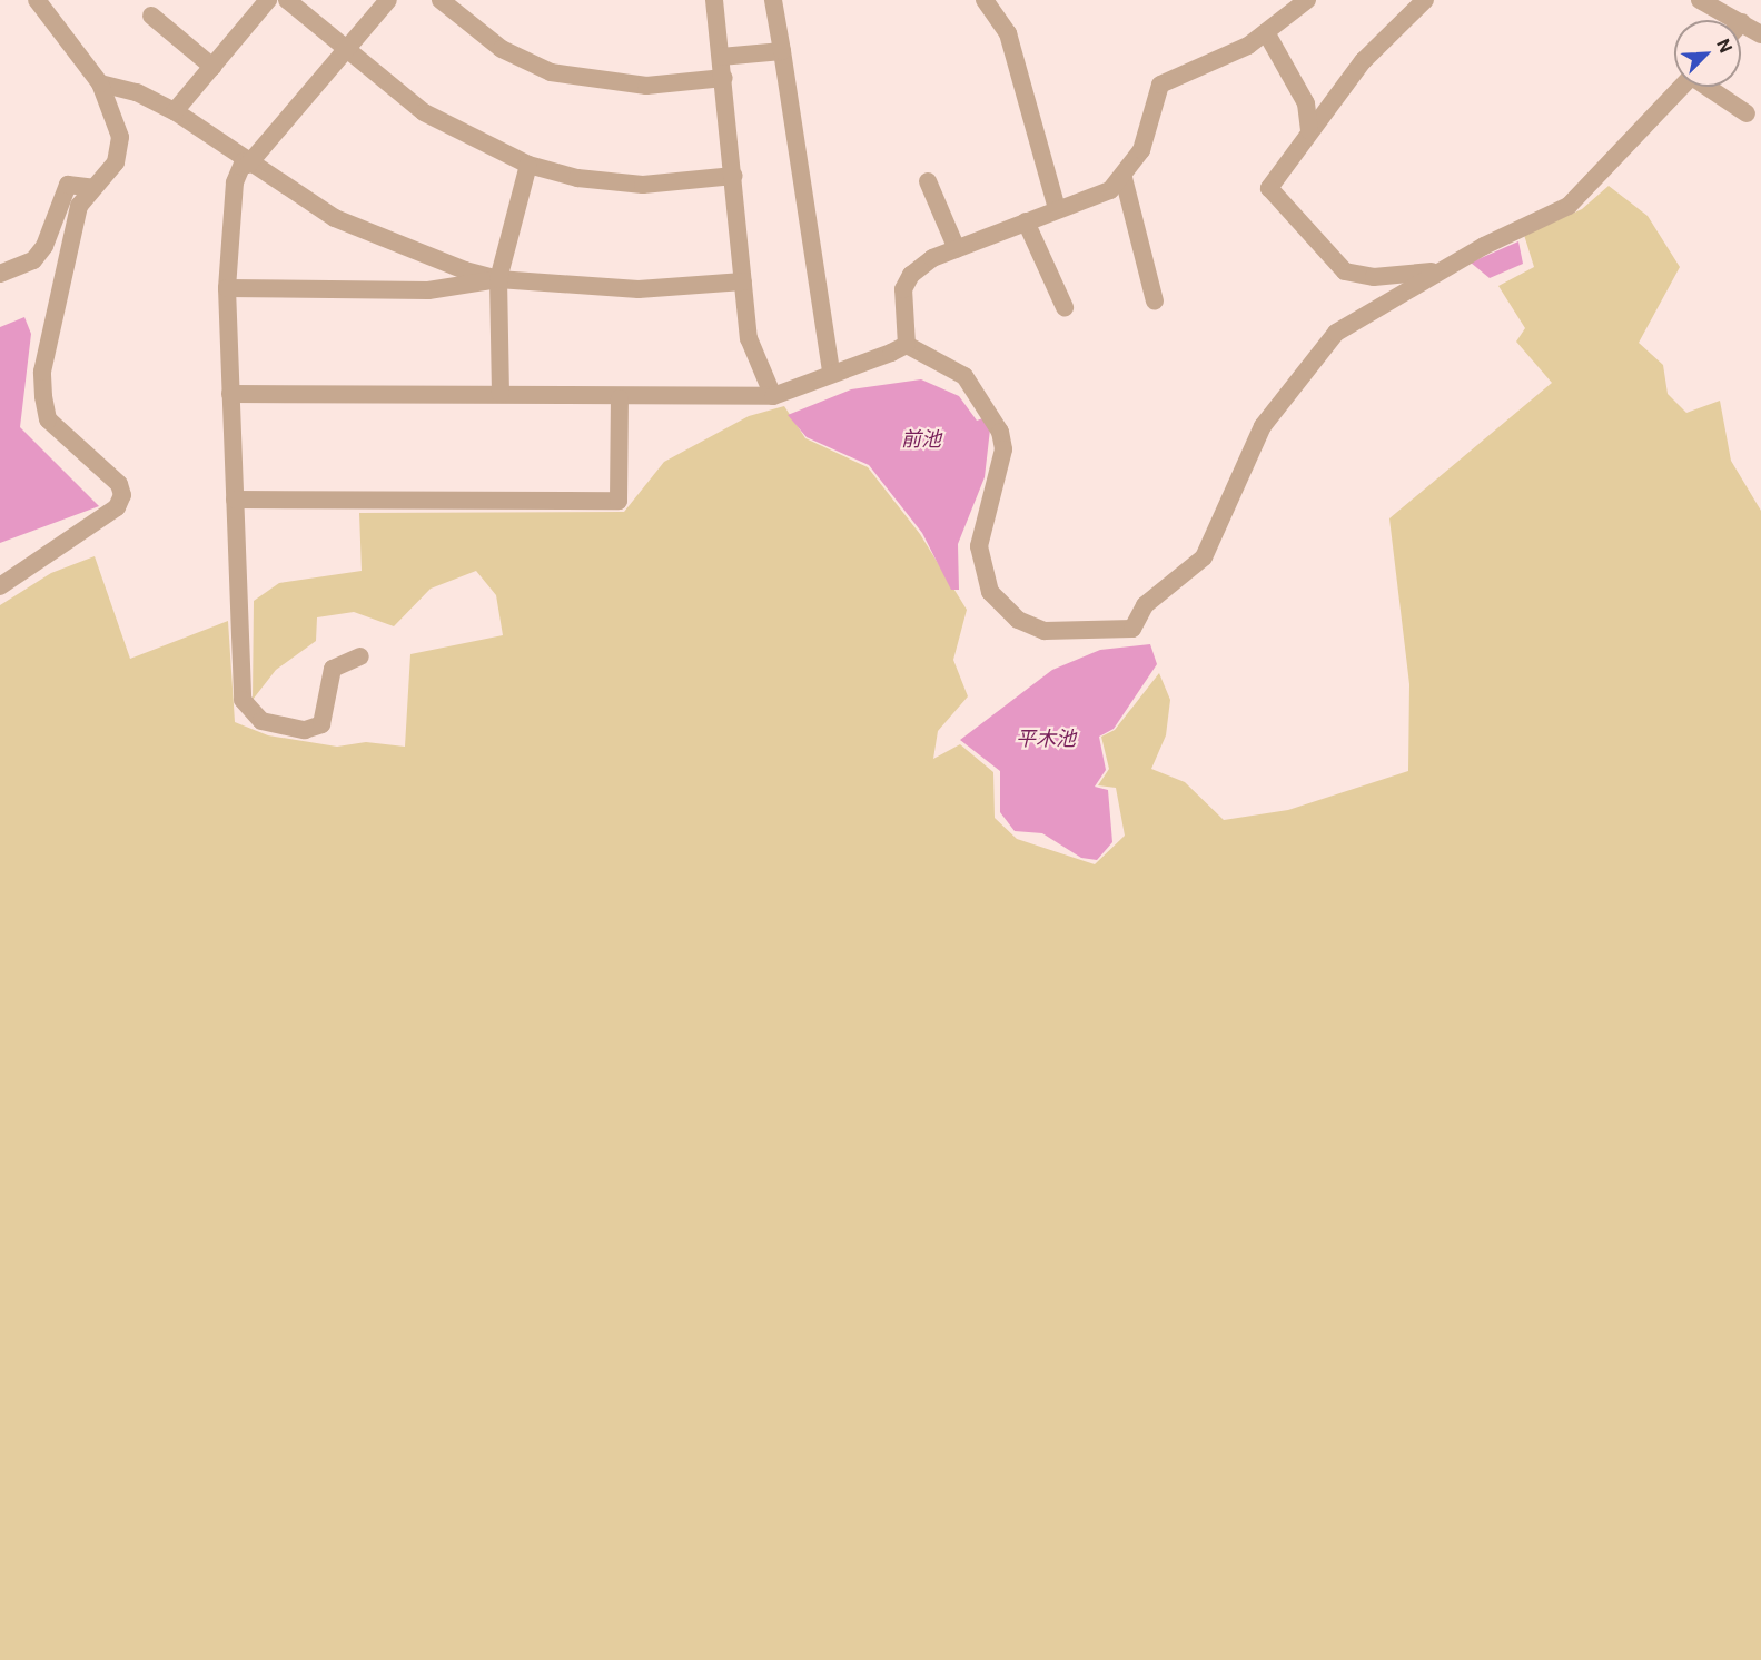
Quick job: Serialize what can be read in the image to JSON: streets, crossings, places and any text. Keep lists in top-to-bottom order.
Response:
{
  "water": ["前池", "平木池"],
  "north": "top right"
}
